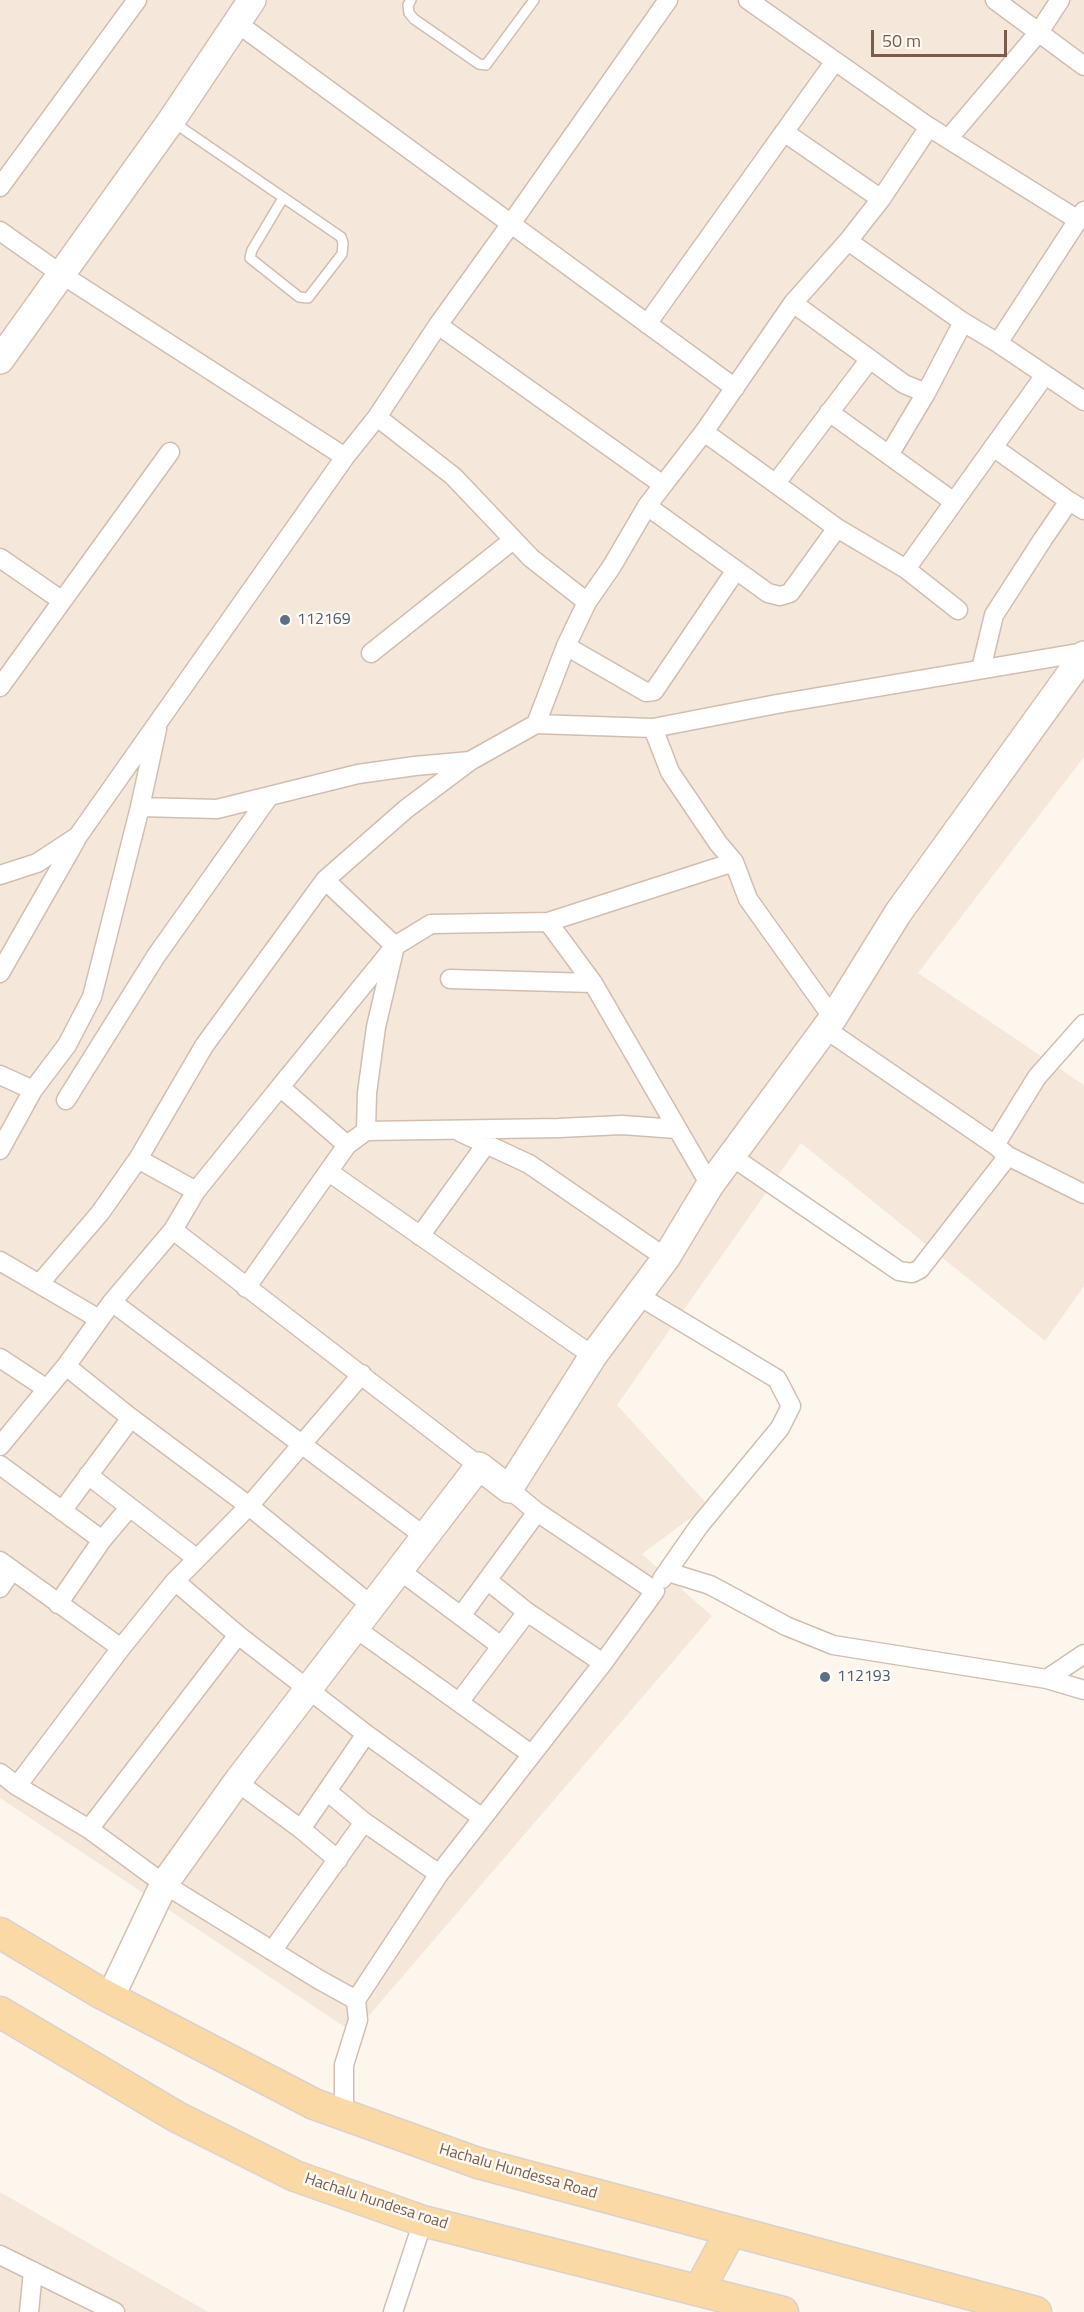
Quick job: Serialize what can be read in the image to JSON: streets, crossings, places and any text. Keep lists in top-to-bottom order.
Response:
{
  "streets": {
    "main road": ["Hachalu Hundessa Road", "Hachalu hundesa road"]
  },
  "places": ["112169", "112193"],
  "scale_bar": "50 m"
}
